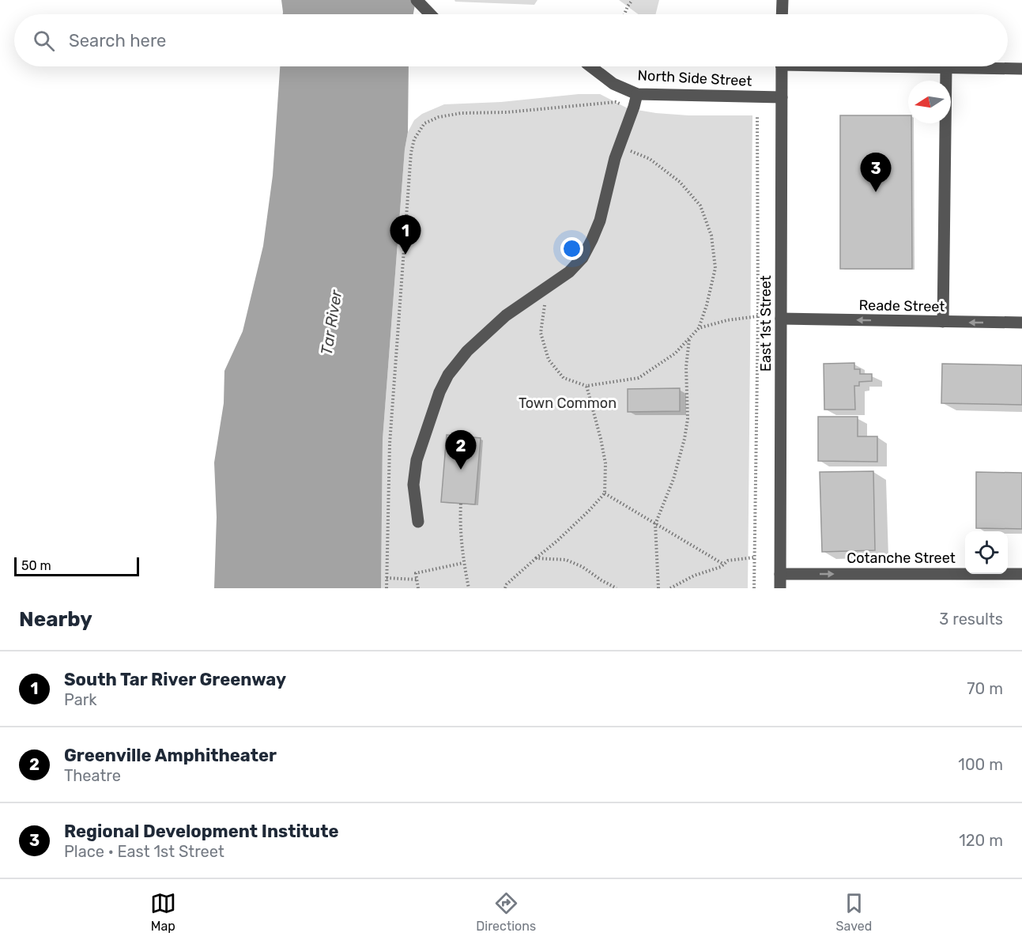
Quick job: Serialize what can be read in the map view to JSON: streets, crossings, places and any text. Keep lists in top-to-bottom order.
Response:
{
  "streets": {
    "street": [
      "North Side Street",
      "Reade Street",
      "East 1st Street",
      "Cotanche Street"
    ]
  },
  "crossings": [
    ["North Side Street", "East 1st Street"],
    ["Reade Street", "East 1st Street"],
    ["East 1st Street", "Cotanche Street"]
  ],
  "one_way": ["Reade Street", "Cotanche Street"],
  "water": ["Tar River"],
  "parks": ["Town Common"],
  "scale_bar": "50 m",
  "north": "left",
  "page": {
    "search": "Search here",
    "pins": ["3", "1", "2"],
    "scale": "50 m",
    "heading": ["Nearby", "3 results"],
    "list": [
      {
        "mark": "1",
        "name": "South Tar River Greenway",
        "note": "Park",
        "value": "70 m"
      },
      {
        "mark": "2",
        "name": "Greenville Amphitheater",
        "note": "Theatre",
        "value": "100 m"
      },
      {
        "mark": "3",
        "name": "Regional Development Institute",
        "note": "Place · East 1st Street",
        "value": "120 m"
      }
    ],
    "nav": ["Map", "Directions", "Saved"]
  }
}
